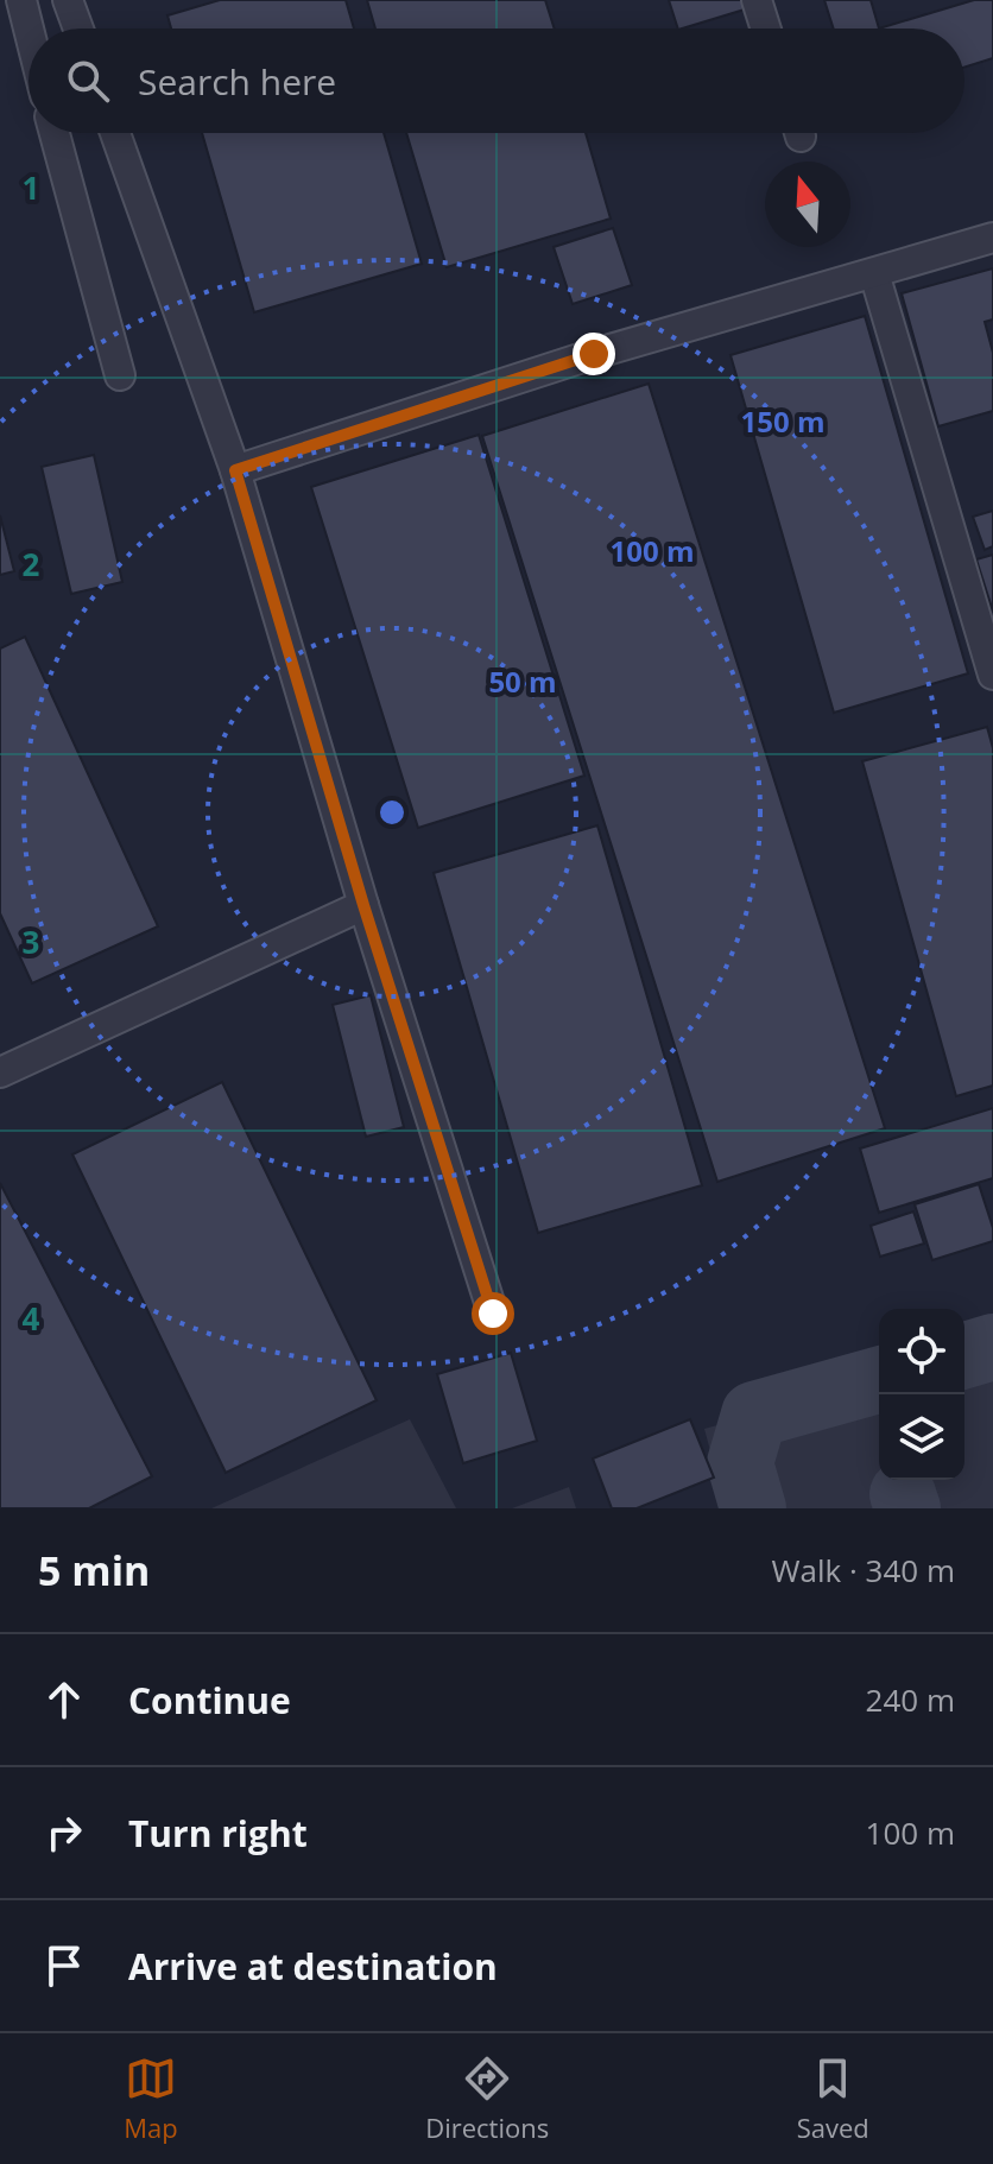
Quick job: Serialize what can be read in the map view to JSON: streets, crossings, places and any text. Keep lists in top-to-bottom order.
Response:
{
  "north": "top",
  "page": {
    "search": "Search here",
    "heading": ["5 min", "Walk · 340 m"],
    "list": [
      ["Continue", "240 m"],
      ["Turn right", "100 m"],
      "Arrive at destination"
    ],
    "nav": ["Map", "Directions", "Saved"]
  },
  "grid": {
    "rows": [
      "1",
      "2",
      "3",
      "4"
    ]
  },
  "rings": ["150 m", "100 m", "50 m"]
}
